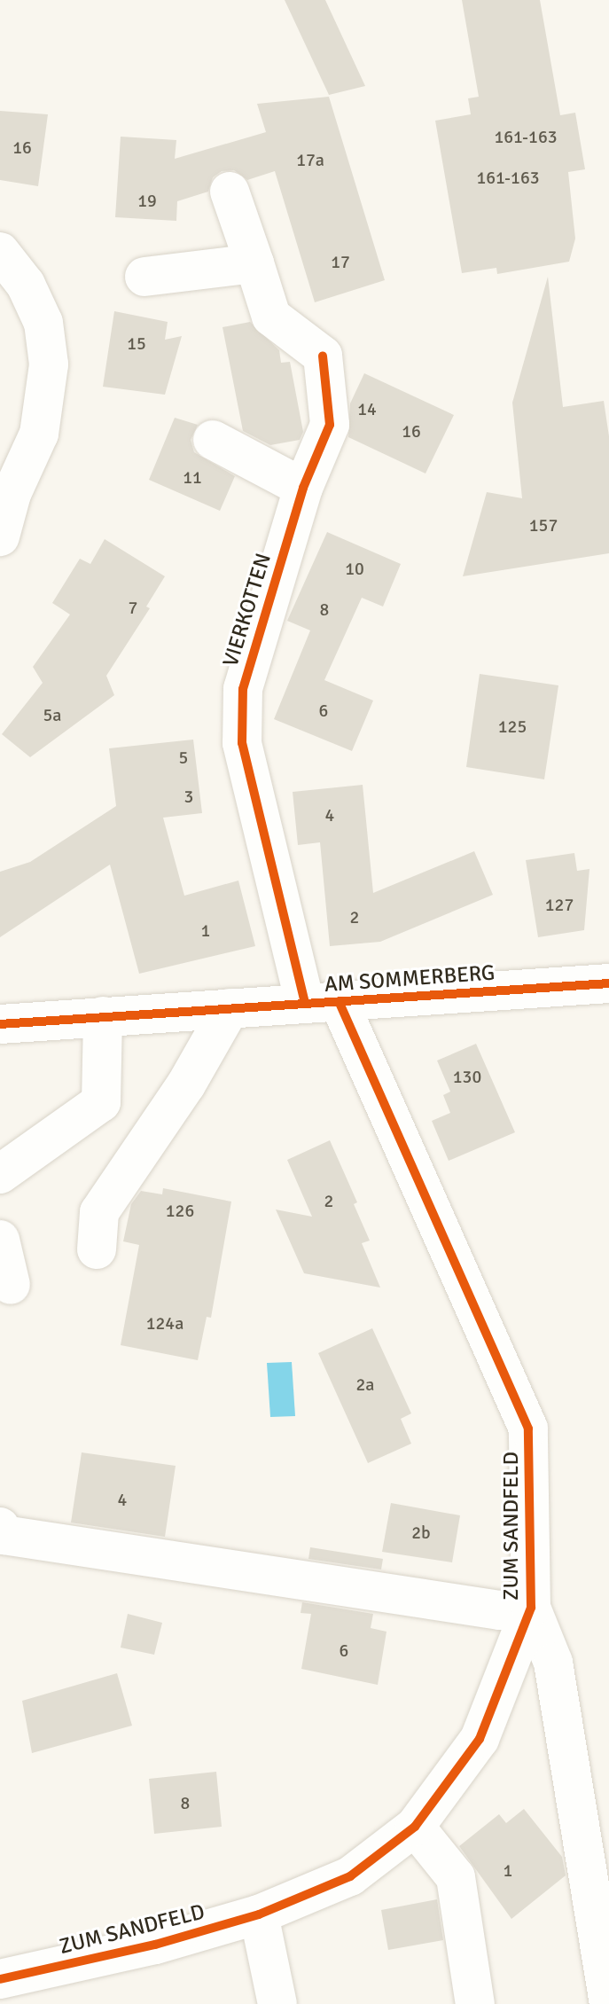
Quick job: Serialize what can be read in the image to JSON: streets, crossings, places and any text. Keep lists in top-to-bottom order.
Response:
{
  "streets": {
    "street": ["VIERKOTTEN", "AM SOMMERBERG", "ZUM SANDFELD"]
  },
  "crossings": [
    ["VIERKOTTEN", "AM SOMMERBERG"],
    ["VIERKOTTEN", "ZUM SANDFELD"],
    ["AM SOMMERBERG", "ZUM SANDFELD"]
  ],
  "house_numbers": [
    "161-163",
    "16",
    "17a",
    "161-163",
    "19",
    "17",
    "15",
    "14",
    "16",
    "11",
    "157",
    "10",
    "7",
    "8",
    "6",
    "5a",
    "125",
    "5",
    "3",
    "4",
    "127",
    "2",
    "1",
    "130",
    "2",
    "126",
    "124a",
    "2a",
    "4",
    "2b",
    "6",
    "8",
    "1"
  ]
}
